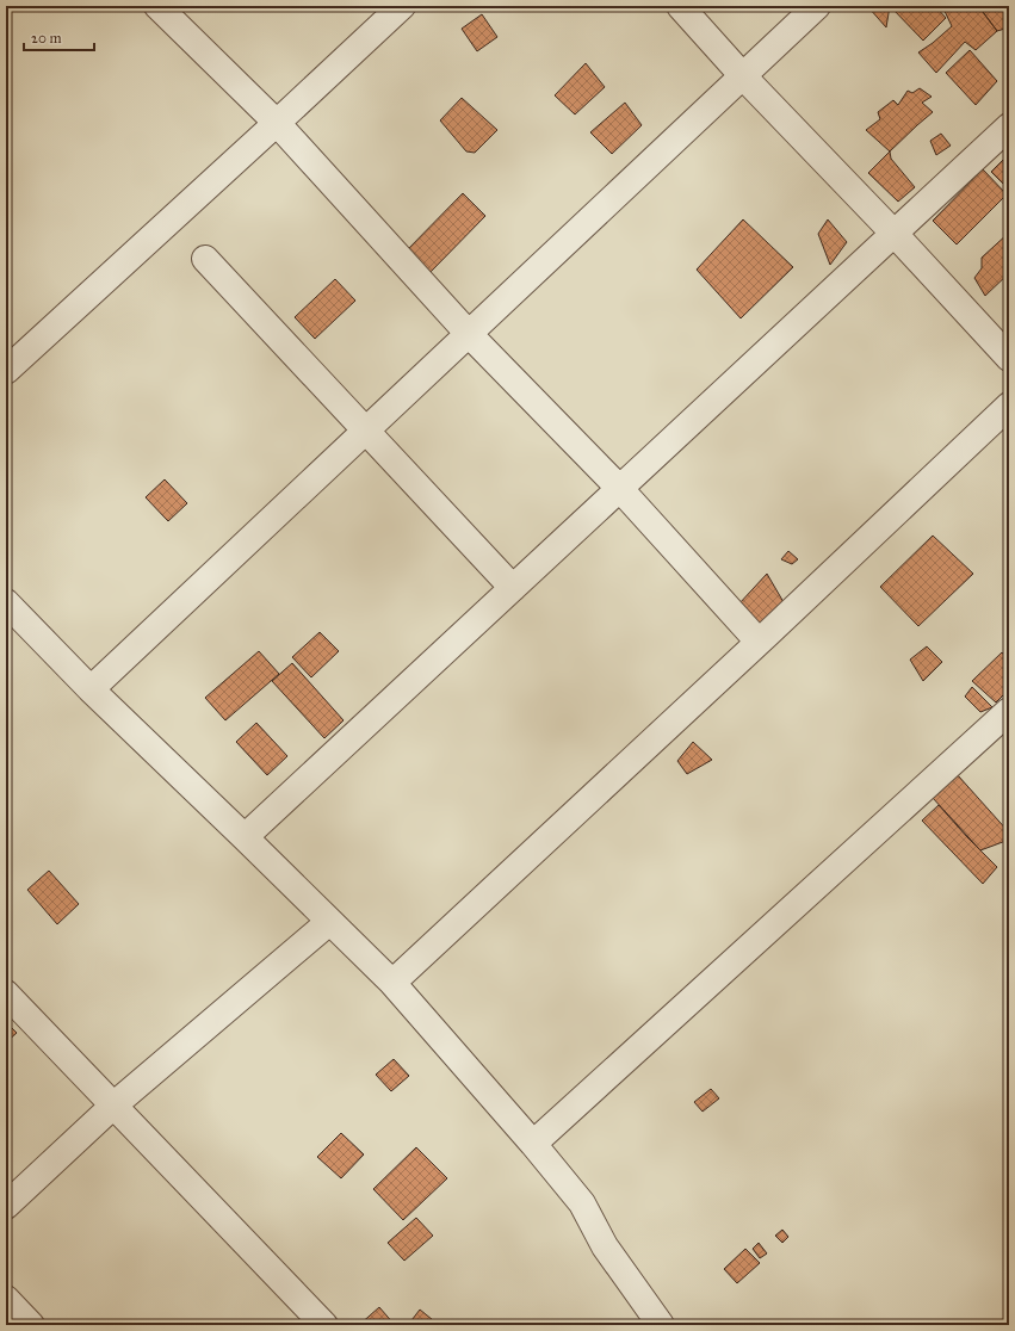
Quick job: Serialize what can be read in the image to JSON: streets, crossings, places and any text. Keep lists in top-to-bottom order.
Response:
{
  "scale_bar": "20 m"
}
